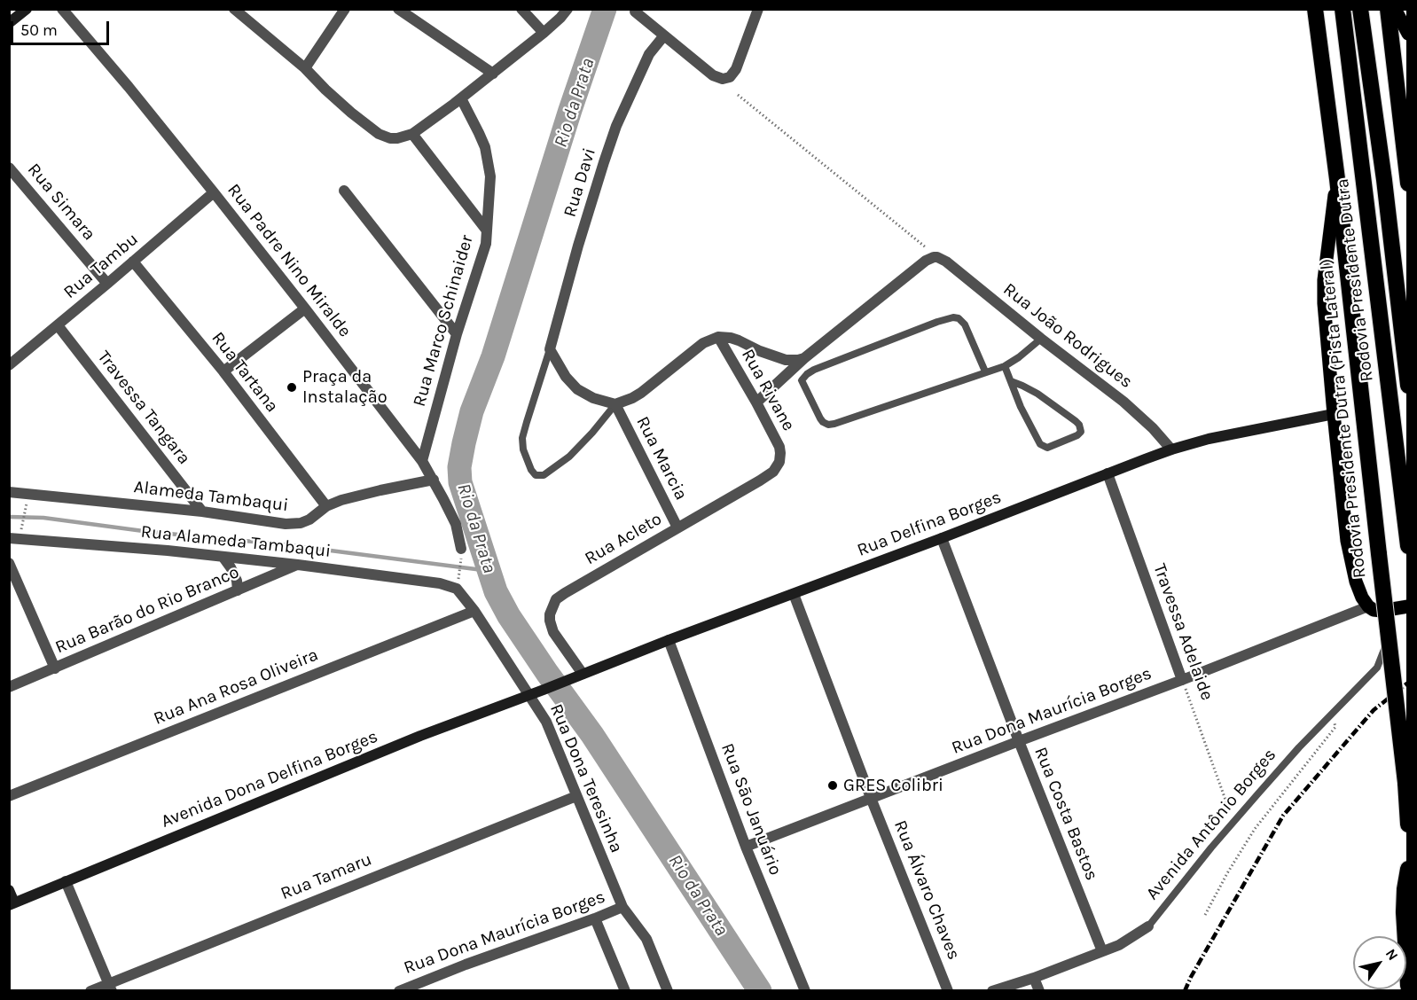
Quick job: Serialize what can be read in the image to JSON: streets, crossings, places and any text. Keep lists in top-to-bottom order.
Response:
{
  "streets": {
    "highway": ["Rodovia Presidente Dutra", "Rodovia Presidente Dutra (Pista Lateral)"],
    "street": [
      "Rua Davi",
      "Rua Simara",
      "Rua Padre Nino Miralde",
      "Rua Tambu",
      "Rua Marco Schinaider",
      "Rua João Rodrigues",
      "Rua Tartana",
      "Rua Rivane",
      "Travessa Tangara",
      "Rua Marcia",
      "Alameda Tambaqui",
      "Rua Delfina Borges",
      "Rua Acleto",
      "Rua Alameda Tambaqui",
      "Rua Barão do Rio Branco",
      "Travessa Adelaide",
      "Rua Ana Rosa Oliveira",
      "Rua Dona Maurícia Borges",
      "Rua Dona Teresinha",
      "Avenida Dona Delfina Borges",
      "Rua Sāo Januário",
      "Rua Costa Bastos",
      "Avenida Antônio Borges",
      "Rua Tamaru",
      "Rua Álvaro Chaves"
    ]
  },
  "crossings": [
    ["Rua Davi", "Rua Rivane"],
    ["Rua Davi", "Rua Marcia"],
    ["Rua Simara", "Rua Tambu"],
    ["Rua Padre Nino Miralde", "Rua Tambu"],
    ["Rua Padre Nino Miralde", "Rua Marco Schinaider"],
    ["Rua Padre Nino Miralde", "Alameda Tambaqui"],
    ["Rua Tambu", "Rua Tartana"],
    ["Rua Tambu", "Travessa Tangara"],
    ["Rua João Rodrigues", "Rua Delfina Borges"],
    ["Rua Tartana", "Alameda Tambaqui"],
    ["Rua Rivane", "Rua Acleto"],
    ["Travessa Tangara", "Alameda Tambaqui"],
    ["Rua Marcia", "Rua Acleto"],
    ["Rua Delfina Borges", "Rua Acleto"],
    ["Rua Delfina Borges", "Travessa Adelaide"],
    ["Rua Delfina Borges", "Avenida Dona Delfina Borges"],
    ["Rua Delfina Borges", "Rua Sāo Januário"],
    ["Rua Delfina Borges", "Rua Costa Bastos"],
    ["Rua Delfina Borges", "Rua Álvaro Chaves"],
    ["Rua Alameda Tambaqui", "Rua Barão do Rio Branco"],
    ["Rua Alameda Tambaqui", "Rua Dona Teresinha"],
    ["Travessa Adelaide", "Rua Dona Maurícia Borges"],
    ["Rua Ana Rosa Oliveira", "Rua Dona Teresinha"],
    ["Rua Dona Maurícia Borges", "Rua Dona Teresinha"],
    ["Rua Dona Maurícia Borges", "Rua Sāo Januário"],
    ["Rua Dona Maurícia Borges", "Rua Costa Bastos"],
    ["Rua Dona Maurícia Borges", "Rua Álvaro Chaves"],
    ["Rua Dona Teresinha", "Avenida Dona Delfina Borges"],
    ["Rua Dona Teresinha", "Rua Tamaru"],
    ["Rua Costa Bastos", "Avenida Antônio Borges"]
  ],
  "water": ["Rio da Prata"],
  "places": ["Praça da Instalação", "GRES Colibri"],
  "scale_bar": "50 m",
  "north": "top right"
}
